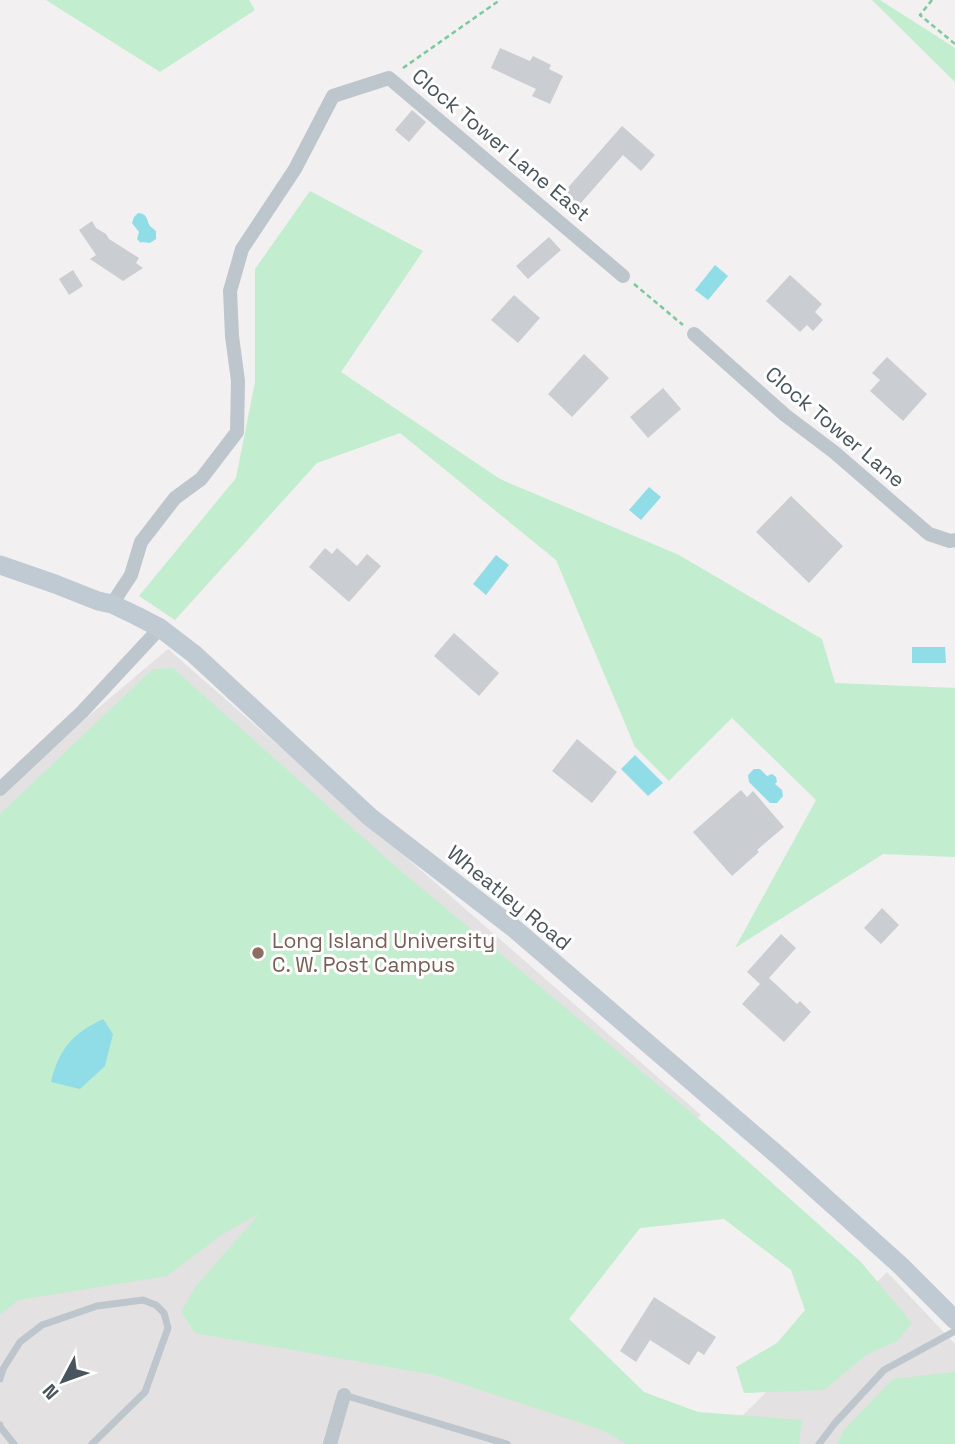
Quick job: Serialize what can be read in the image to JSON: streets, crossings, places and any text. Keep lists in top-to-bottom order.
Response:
{
  "streets": {
    "main road": ["Wheatley Road"],
    "street": ["Clock Tower Lane East", "Clock Tower Lane"]
  },
  "crossings": [
    ["Clock Tower Lane East", "Wheatley Road"]
  ],
  "places": ["Long Island University C. W. Post Campus"],
  "north": "bottom left"
}
